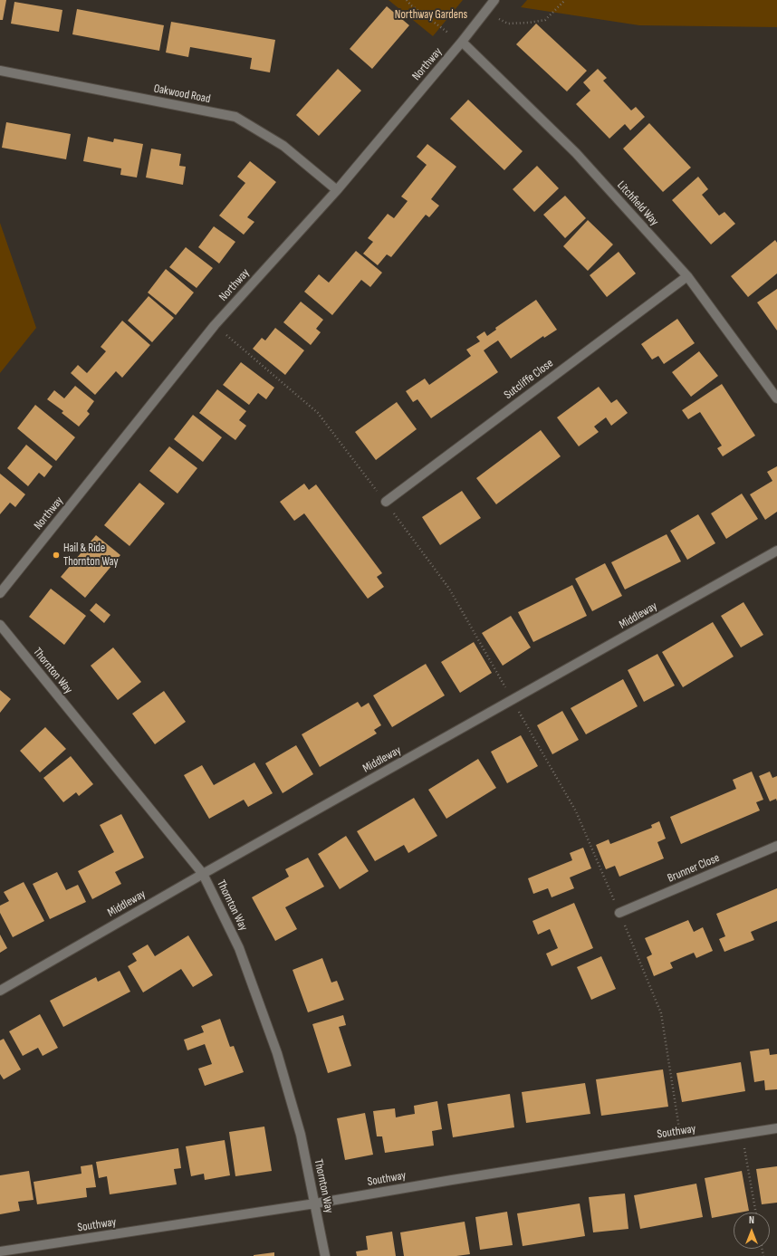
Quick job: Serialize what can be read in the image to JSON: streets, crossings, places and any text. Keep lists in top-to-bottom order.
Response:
{
  "streets": {
    "street": [
      "Northway",
      "Oakwood Road",
      "Litchfield Way",
      "Sutcliffe Close",
      "Middleway",
      "Thornton Way",
      "Brunner Close",
      "Southway"
    ]
  },
  "crossings": [
    ["Northway", "Oakwood Road"],
    ["Northway", "Litchfield Way"],
    ["Litchfield Way", "Sutcliffe Close"],
    ["Middleway", "Thornton Way"],
    ["Thornton Way", "Southway"]
  ],
  "parks": ["Northway Gardens"],
  "places": ["Hail & Ride Thornton Way"],
  "north": "top"
}
